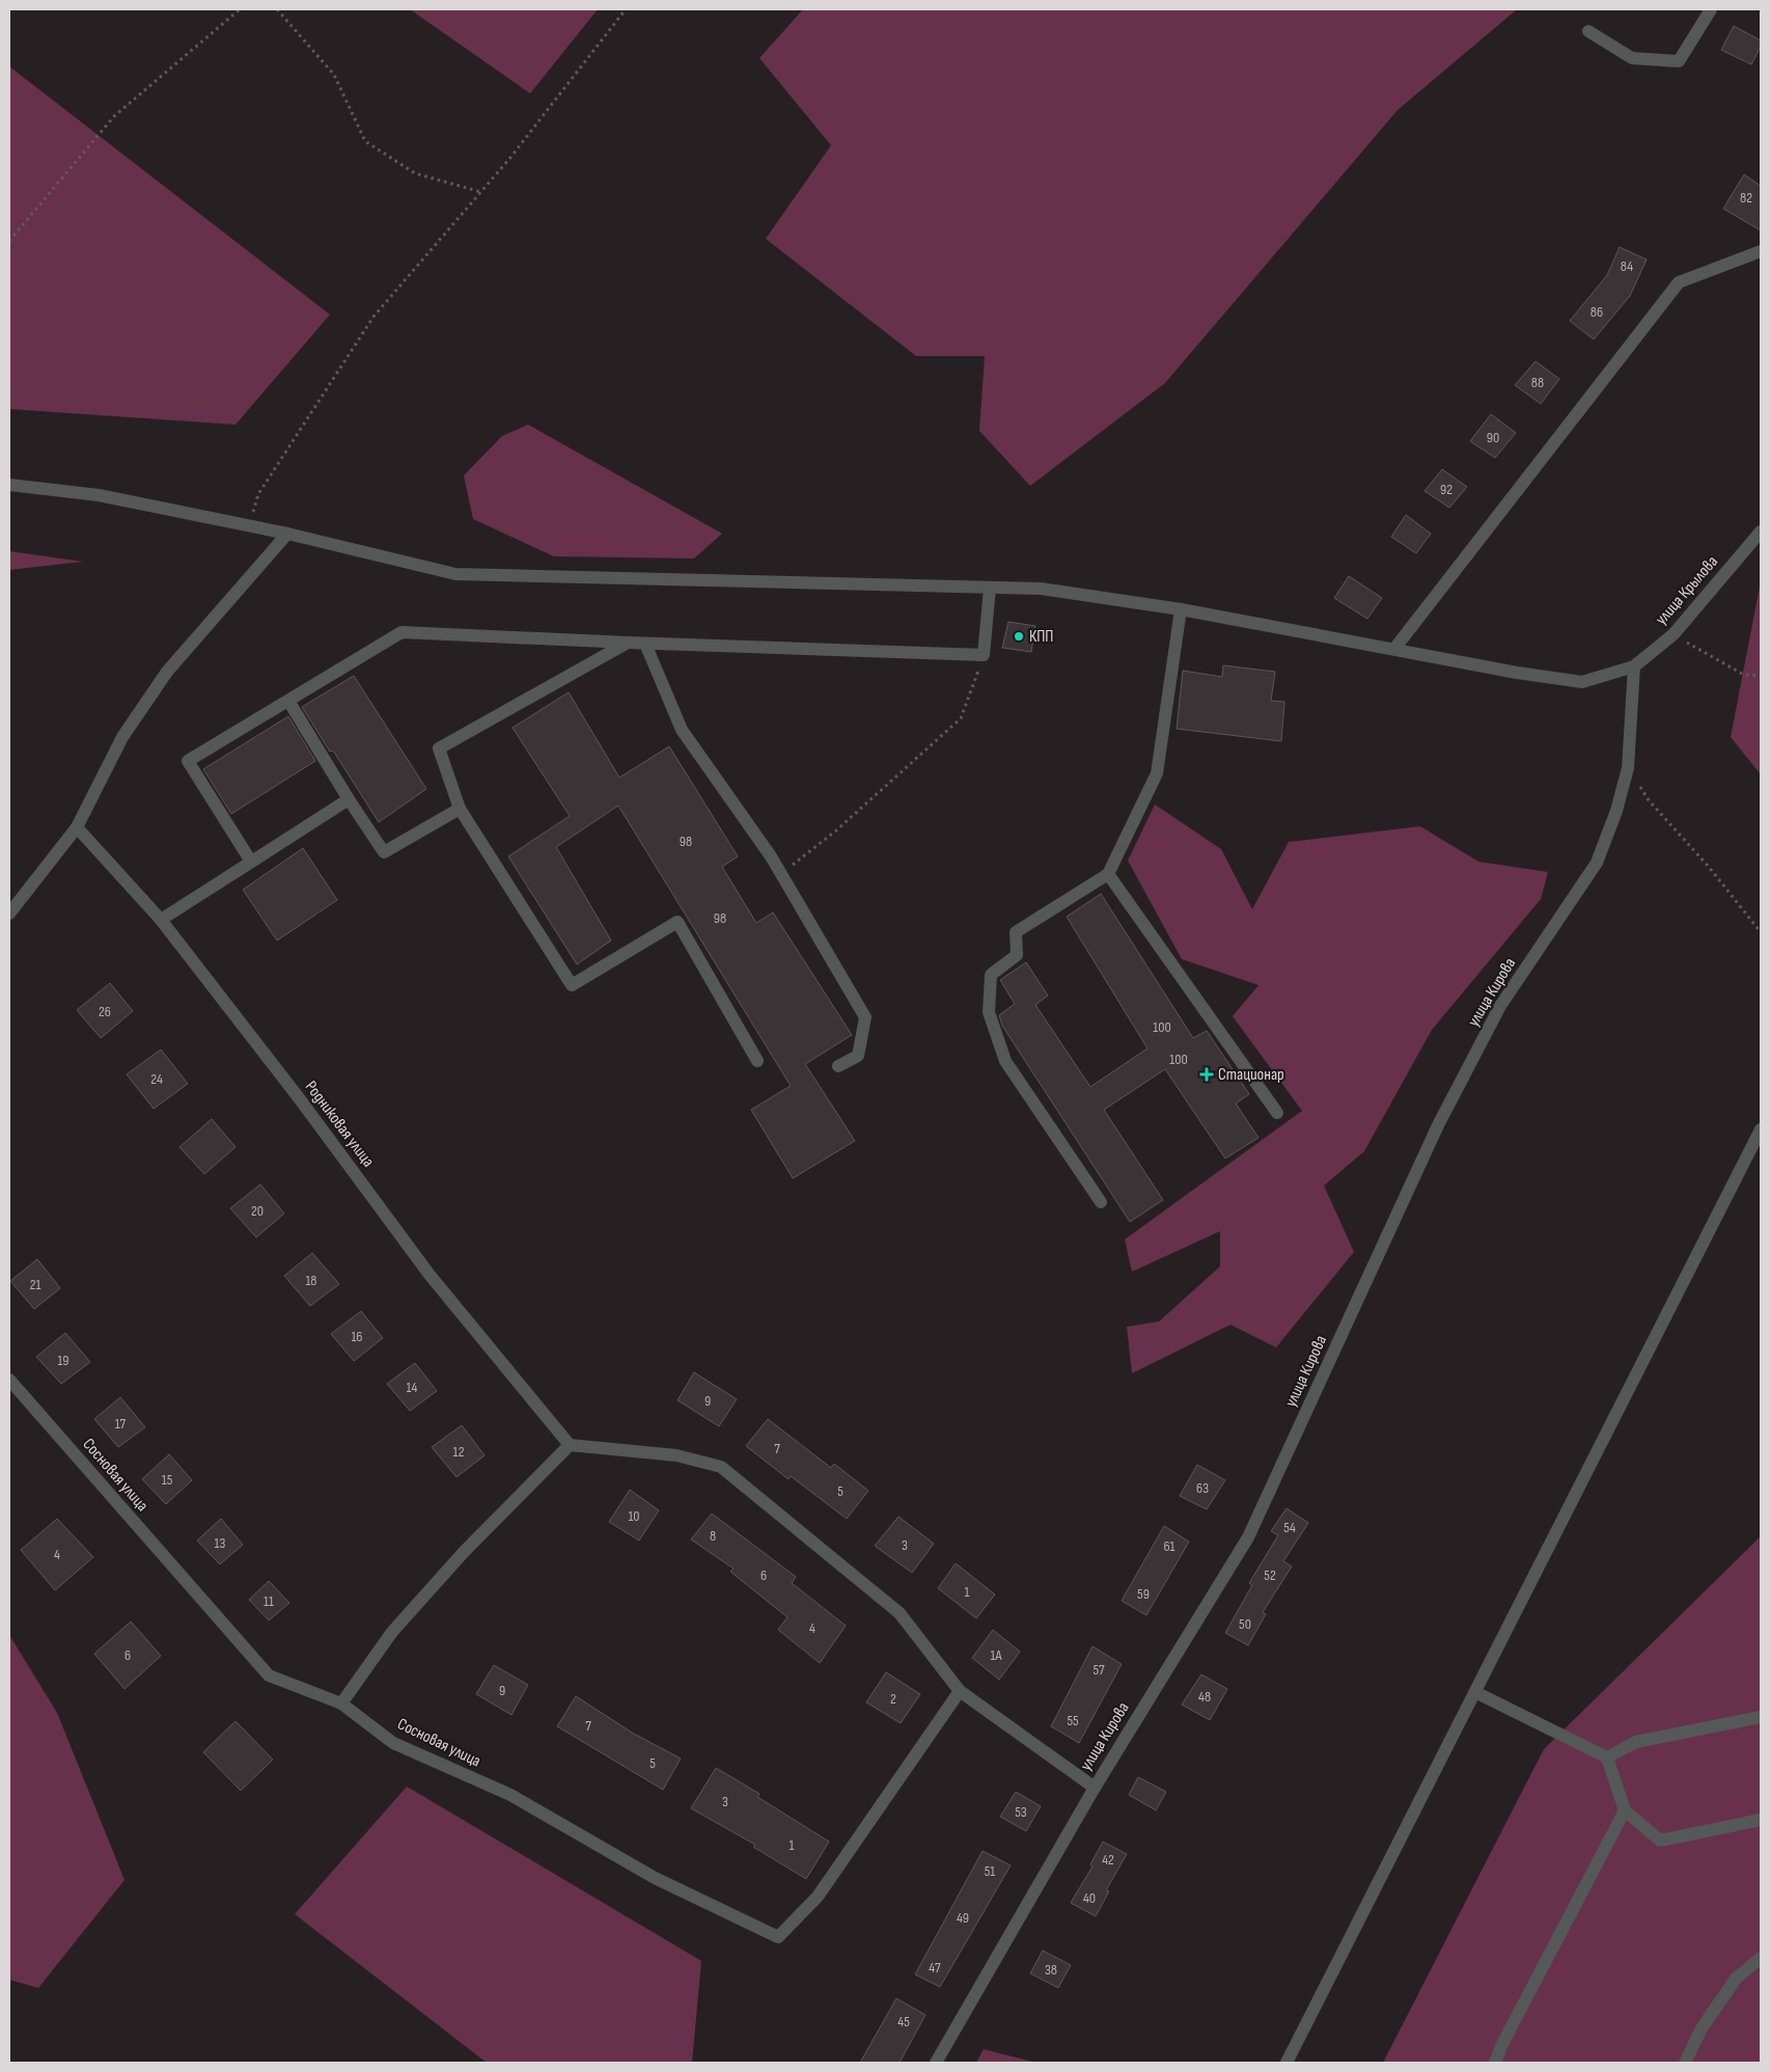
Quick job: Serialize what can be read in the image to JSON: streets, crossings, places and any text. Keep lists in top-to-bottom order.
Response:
{
  "streets": {
    "street": [
      "улица Крылова",
      "улица Кирова",
      "Родниковая улица",
      "Сосновая улица"
    ]
  },
  "crossings": [
    ["улица Крылова", "улица Кирова"]
  ],
  "places": {
    "other": ["КПП"],
    "health": ["Стационар"]
  },
  "house_numbers": [
    "82",
    "84",
    "86",
    "88",
    "90",
    "92",
    "98",
    "98",
    "26",
    "100",
    "100",
    "24",
    "20",
    "18",
    "21",
    "16",
    "19",
    "14",
    "9",
    "17",
    "7",
    "12",
    "15",
    "63",
    "5",
    "10",
    "54",
    "8",
    "13",
    "3",
    "61",
    "4",
    "6",
    "52",
    "1",
    "59",
    "11",
    "50",
    "4",
    "6",
    "1А",
    "57",
    "9",
    "48",
    "2",
    "55",
    "7",
    "5",
    "3",
    "53",
    "1",
    "42",
    "51",
    "40",
    "49",
    "47",
    "38",
    "45"
  ]
}
